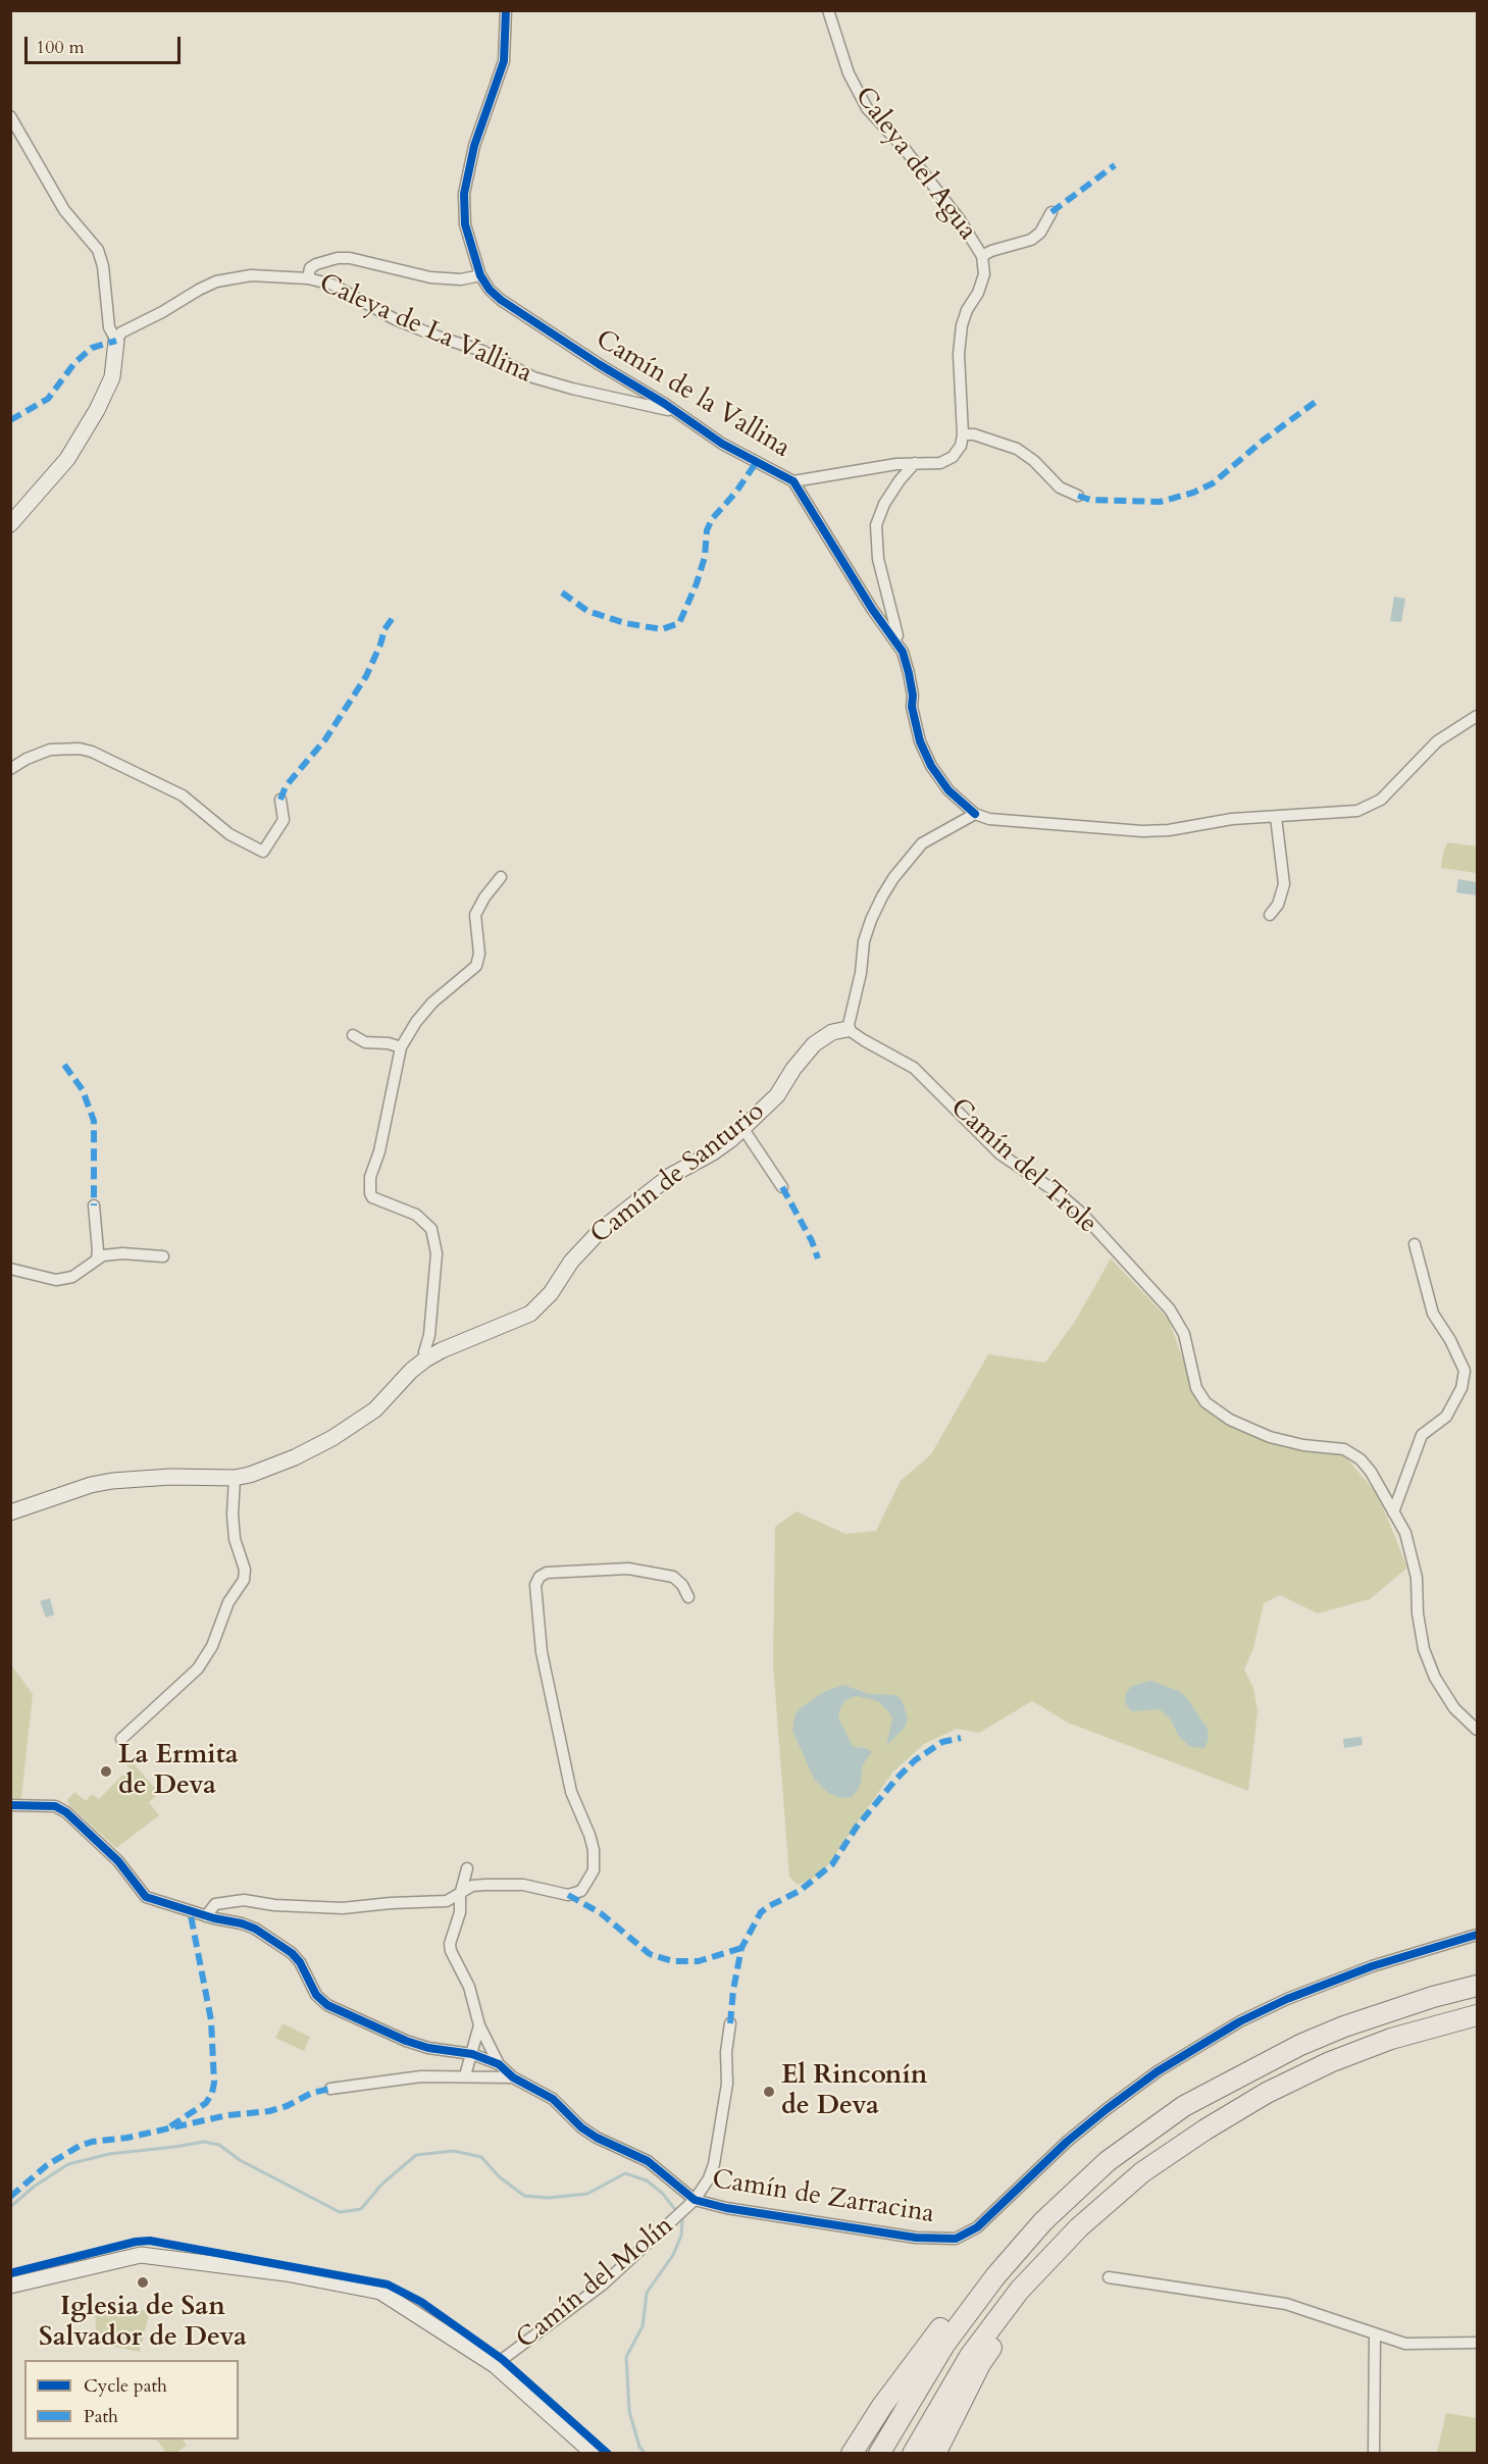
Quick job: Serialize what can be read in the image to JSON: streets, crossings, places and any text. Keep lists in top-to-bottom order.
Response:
{
  "streets": {
    "street": [
      "Caleya del Agua",
      "Caleya de La Vallina",
      "Camín de la Vallina",
      "Camín del Trole",
      "Camín de Santurio",
      "Camín de Zarracina",
      "Camín del Molín"
    ]
  },
  "crossings": [
    ["Caleya de La Vallina", "Camín de la Vallina"],
    ["Camín del Trole", "Camín de Santurio"],
    ["Camín de Zarracina", "Camín del Molín"]
  ],
  "places": ["La Ermita de Deva", "El Rinconín de Deva", "Iglesia de San Salvador de Deva"],
  "legend": ["Cycle path", "Path"],
  "scale_bar": "100 m"
}
